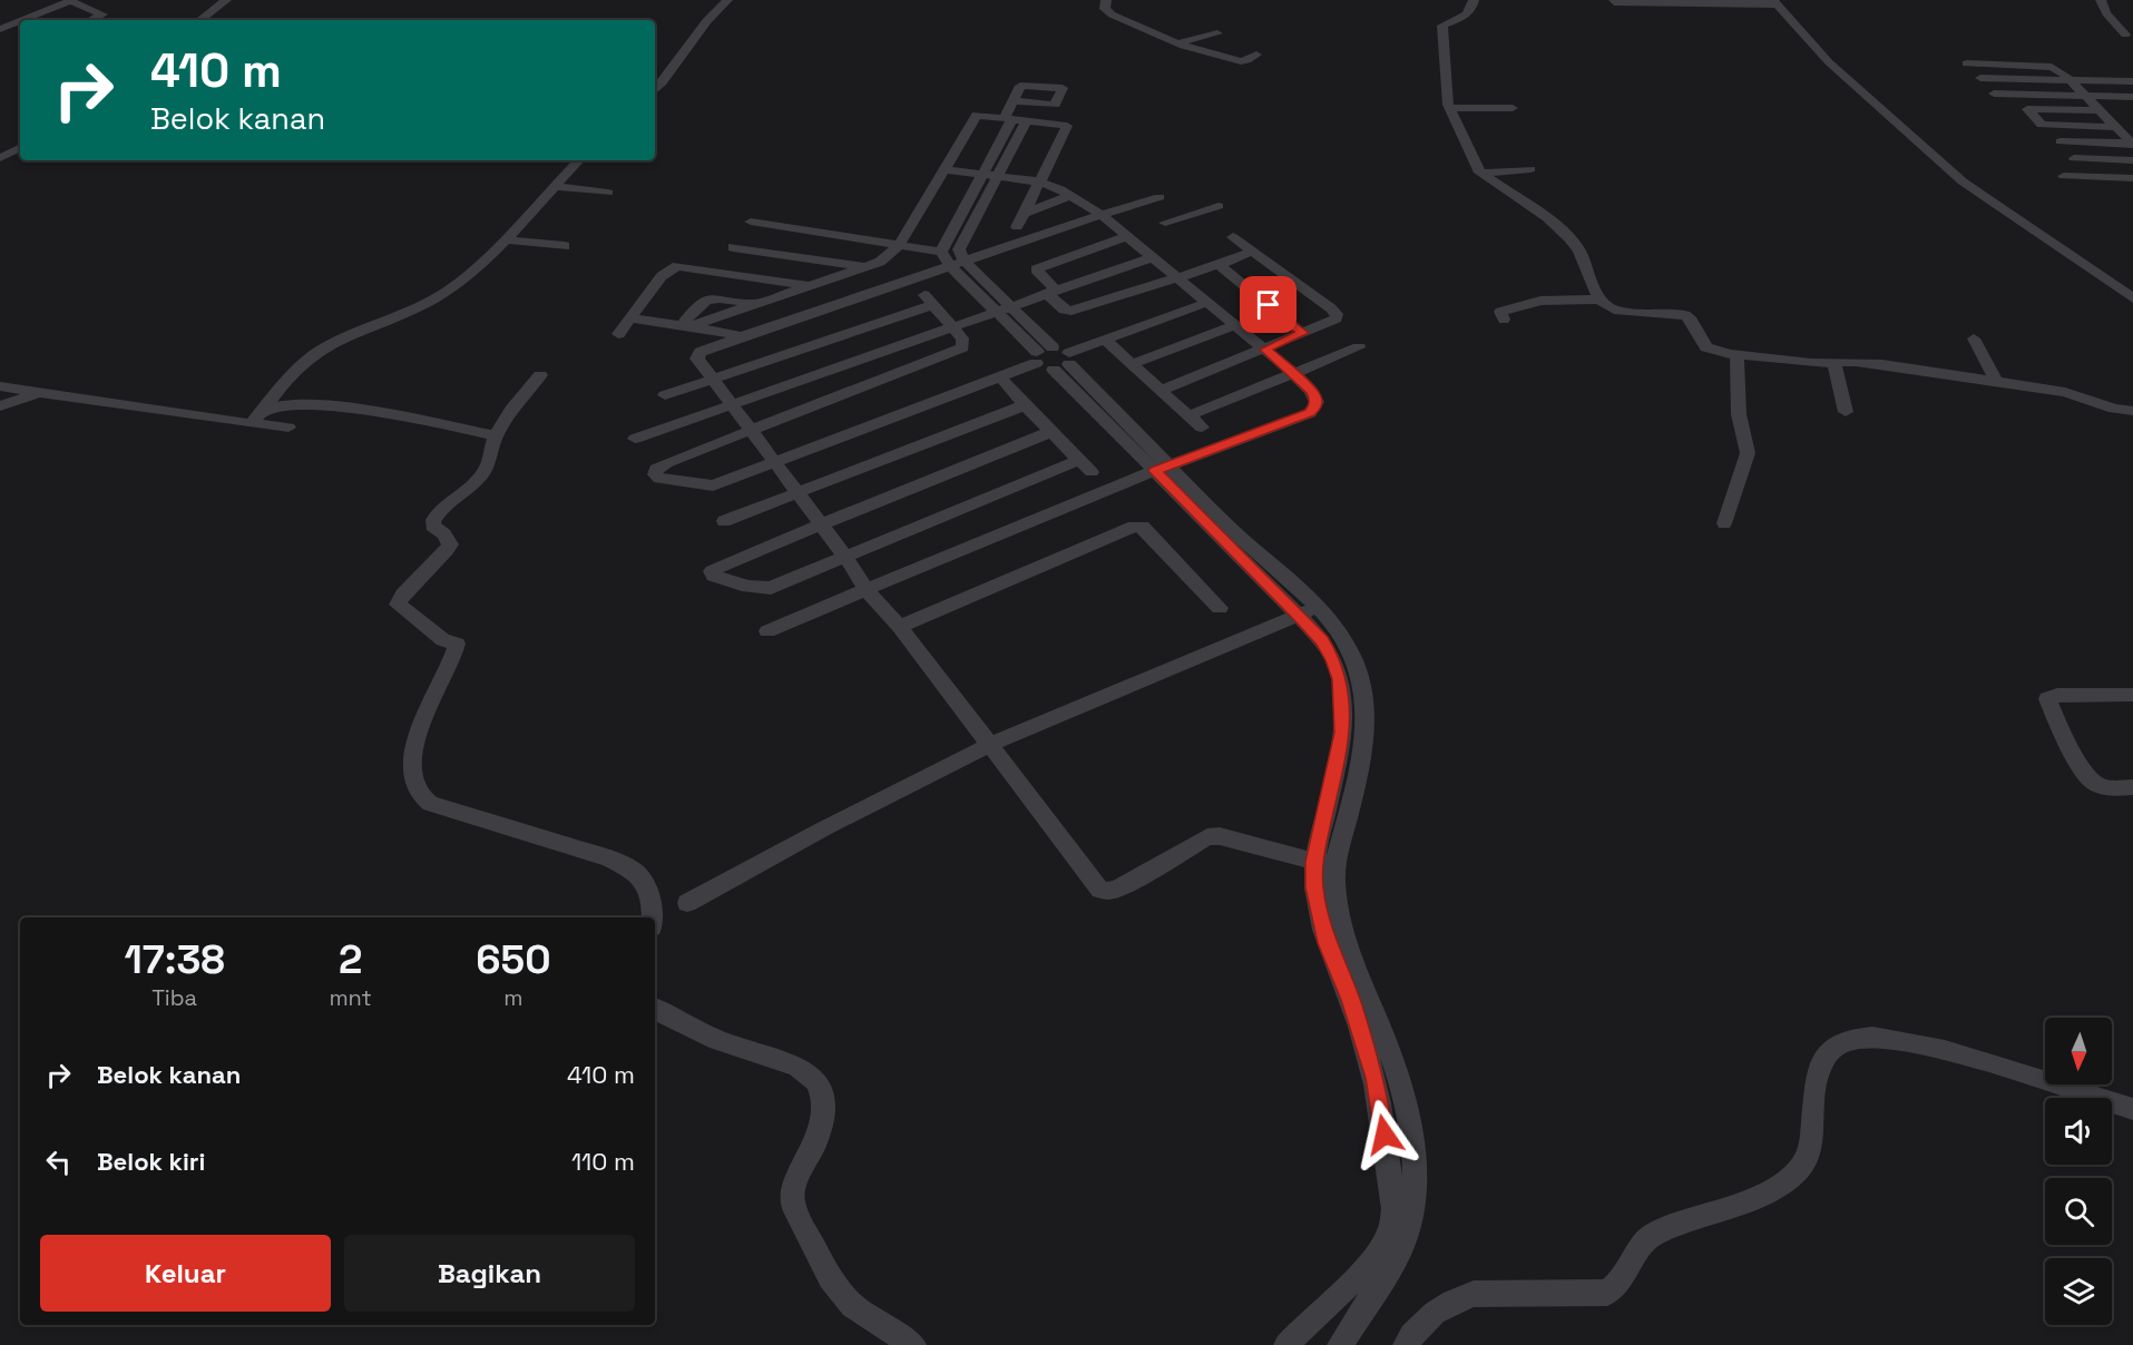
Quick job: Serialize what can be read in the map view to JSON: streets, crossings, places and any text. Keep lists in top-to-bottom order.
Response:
{
  "north": "bottom",
  "page": {
    "turn": ["410 m", "Belok kanan"],
    "eta": [
      "17:38",
      "Tiba",
      "2",
      "mnt",
      "650",
      "m"
    ],
    "list": [
      {
        "name": "Belok kanan",
        "value": "410 m"
      },
      {
        "name": "Belok kiri",
        "value": "110 m"
      }
    ],
    "buttons": ["Keluar", "Bagikan"]
  }
}
